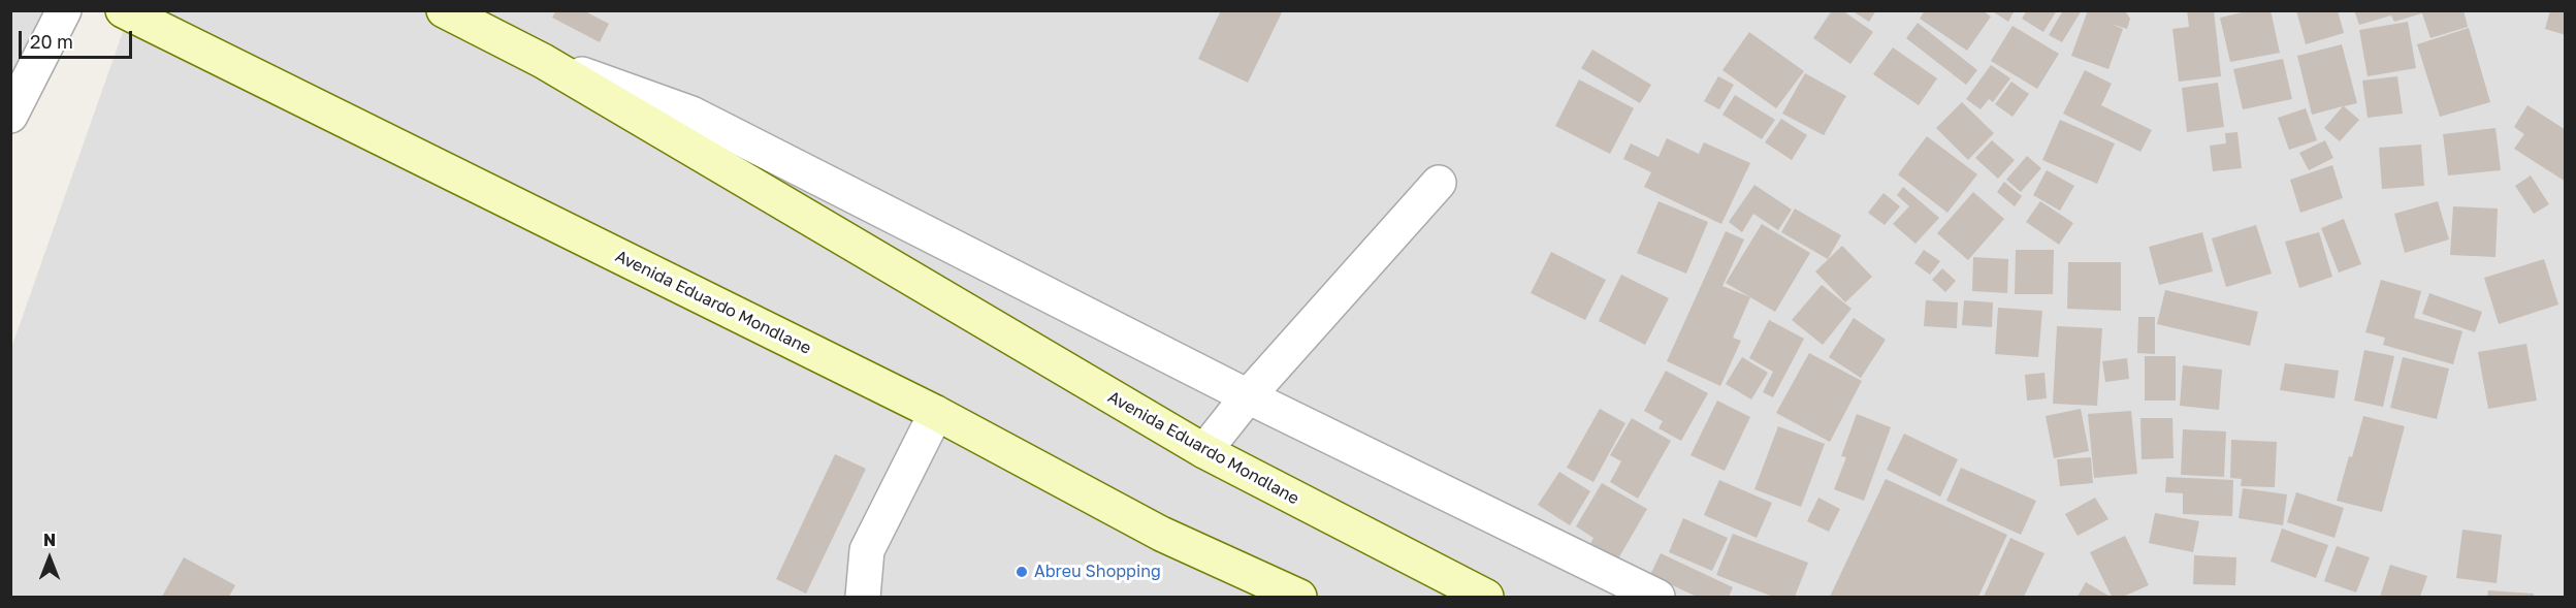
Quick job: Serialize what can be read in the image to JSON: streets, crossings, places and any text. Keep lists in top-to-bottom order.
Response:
{
  "streets": {
    "main road": ["Avenida Eduardo Mondlane"]
  },
  "places": ["Abreu Shopping"],
  "scale_bar": "20 m",
  "north": "top"
}
